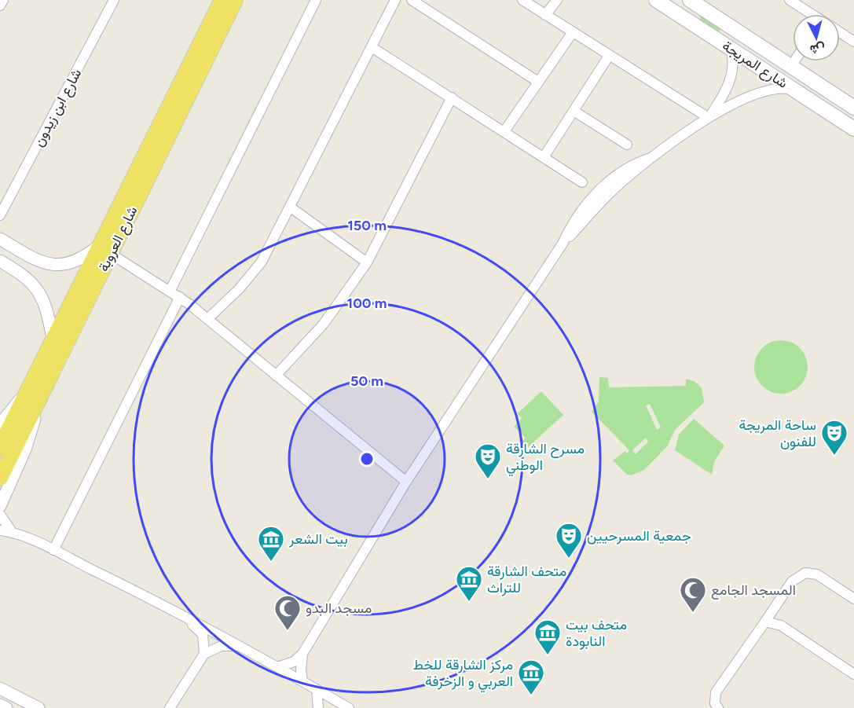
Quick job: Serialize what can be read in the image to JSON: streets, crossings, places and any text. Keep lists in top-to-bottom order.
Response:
{
  "streets": {
    "main road": ["شارع المريجة", "شارع العروبة"],
    "street": ["شارع ابن زيدون"]
  },
  "places": {
    "theatre": ["ساحة المريجة للفنون", "مسرح الشارقة الوطني", "جمعية المسرحيين"],
    "museum": [
      "بيت الشعر",
      "متحف الشارقة للتراث",
      "متحف بيت النابودة",
      "مركز الشارقة للخط العربي و الزخرفة"
    ],
    "mosque": ["المسجد الجامع", "مسجد البدو"]
  },
  "north": "bottom",
  "rings": ["150 m", "100 m", "50 m"]
}
